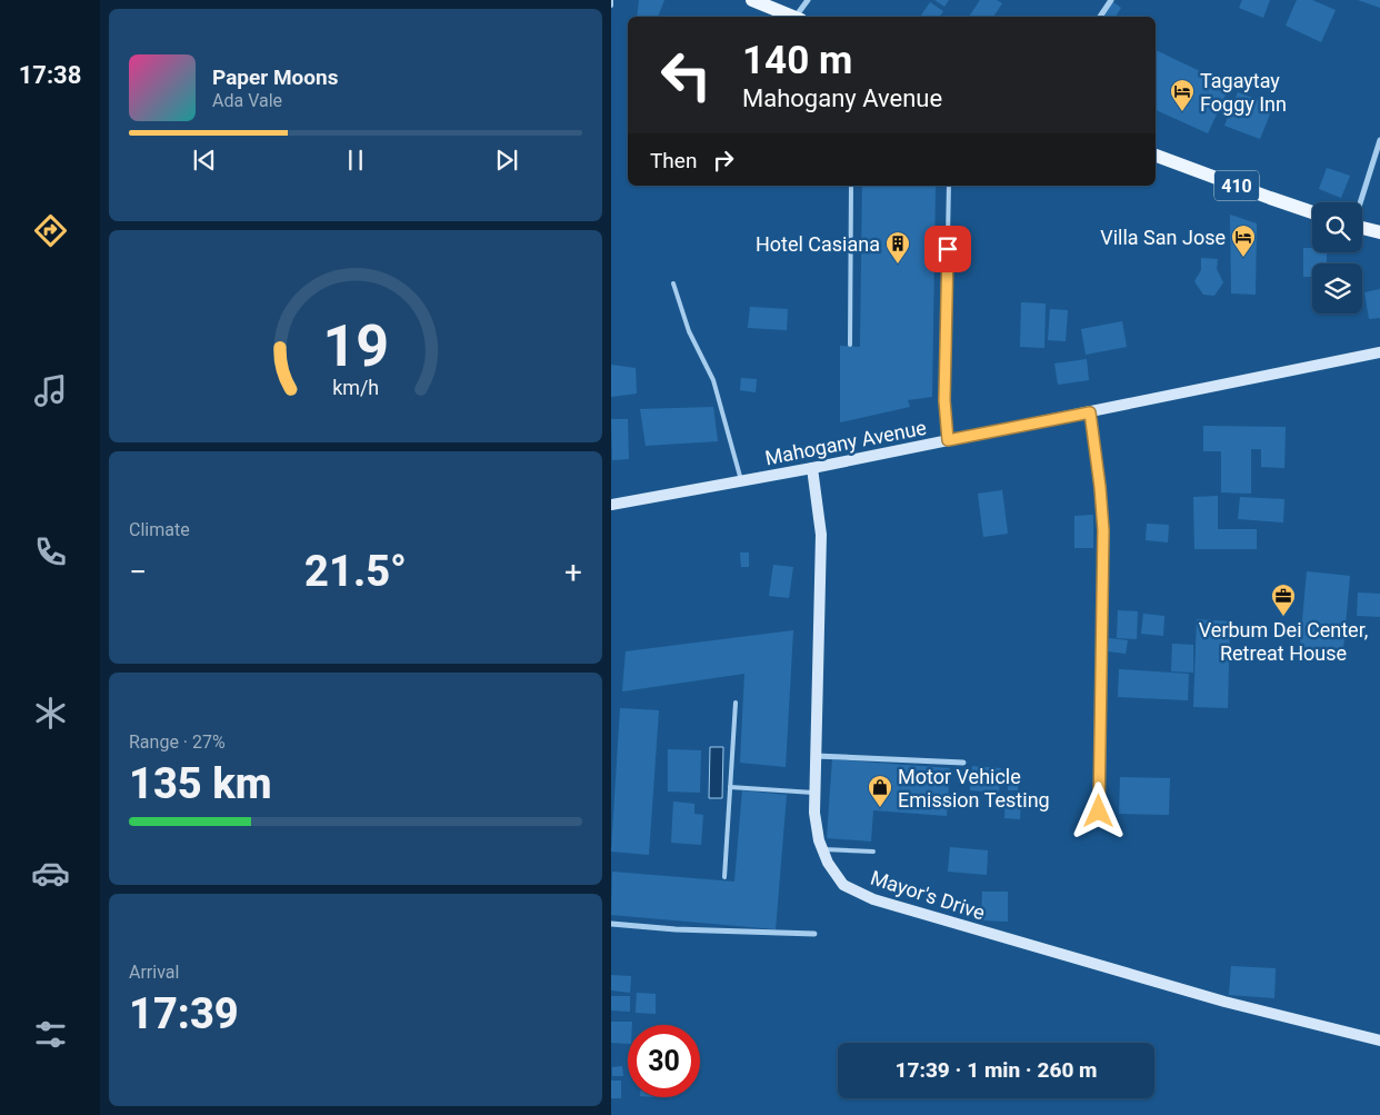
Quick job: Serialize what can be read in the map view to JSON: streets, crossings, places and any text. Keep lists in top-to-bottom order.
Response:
{
  "streets": {
    "main road": ["410"],
    "street": ["Mahogany Avenue", "Mayor's Drive"]
  },
  "crossings": [
    ["Mahogany Avenue", "Mayor's Drive"]
  ],
  "places": {
    "hotel": ["Tagaytay Foggy Inn", "Villa San Jose"],
    "building": ["Hotel Casiana"],
    "office": ["Verbum Dei Center, Retreat House"],
    "shop": ["Motor Vehicle Emission Testing"]
  },
  "page": {
    "tabs": "17:38",
    "turn": ["140 m", "Mahogany Avenue"],
    "song": ["Paper Moons", "Ada Vale"],
    "then": "Then",
    "tile": [
      "Climate",
      ["Range · 27%", "135 km"],
      ["Arrival", "17:39"]
    ],
    "heat": ["−", "21.5°", "+"],
    "limit": "30",
    "trip": "17:39 · 1 min · 260 m",
    "gauge": ["19", "km/h"]
  }
}
